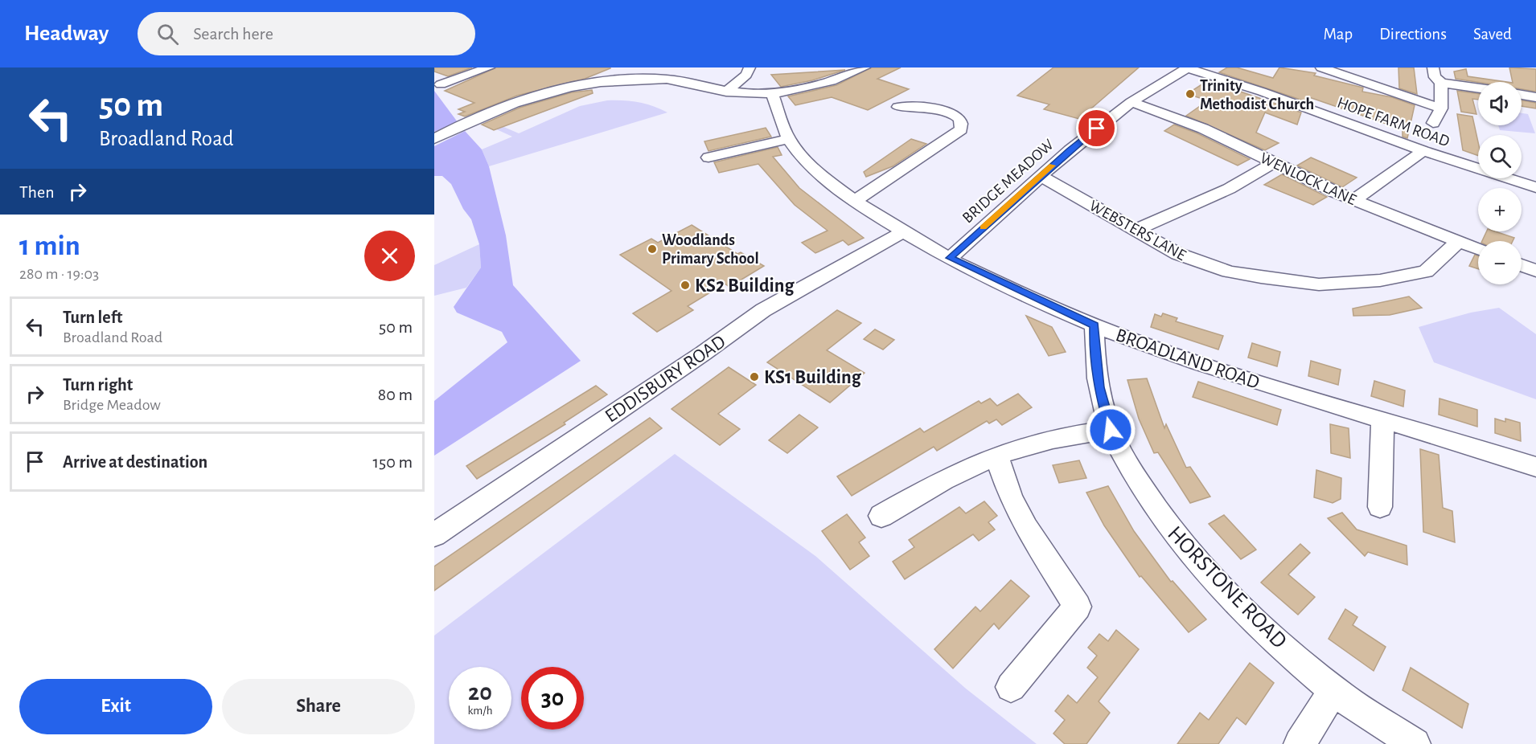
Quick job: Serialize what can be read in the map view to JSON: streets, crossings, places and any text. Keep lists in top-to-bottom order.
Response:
{
  "streets": {
    "street": [
      "HOPE FARM ROAD",
      "WENLOCK LANE",
      "BRIDGE MEADOW",
      "WEBSTERS LANE",
      "BROADLAND ROAD",
      "EDDISBURY ROAD",
      "HORSTONE ROAD"
    ]
  },
  "crossings": [
    ["HOPE FARM ROAD", "BRIDGE MEADOW"],
    ["WENLOCK LANE", "BRIDGE MEADOW"],
    ["WENLOCK LANE", "WEBSTERS LANE"],
    ["BRIDGE MEADOW", "WEBSTERS LANE"],
    ["BRIDGE MEADOW", "BROADLAND ROAD"],
    ["BROADLAND ROAD", "EDDISBURY ROAD"],
    ["BROADLAND ROAD", "HORSTONE ROAD"]
  ],
  "places": [
    "Trinity Methodist Church",
    "Woodlands Primary School",
    "KS2 Building",
    "KS1 Building"
  ],
  "page": {
    "header": "Headway",
    "search": "Search here",
    "nav": ["Map", "Directions", "Saved"],
    "turn": ["50 m", "Broadland Road"],
    "map_buttons": ["+", "−"],
    "then": "Then",
    "heading": ["1 min", "280 m · 19:03"],
    "list": [
      {
        "name": "Turn left",
        "note": "Broadland Road",
        "value": "50 m"
      },
      {
        "name": "Turn right",
        "note": "Bridge Meadow",
        "value": "80 m"
      },
      {
        "name": "Arrive at destination",
        "value": "150 m"
      }
    ],
    "speed": "20 km/h",
    "limit": "30",
    "buttons": ["Exit", "Share"]
  }
}
